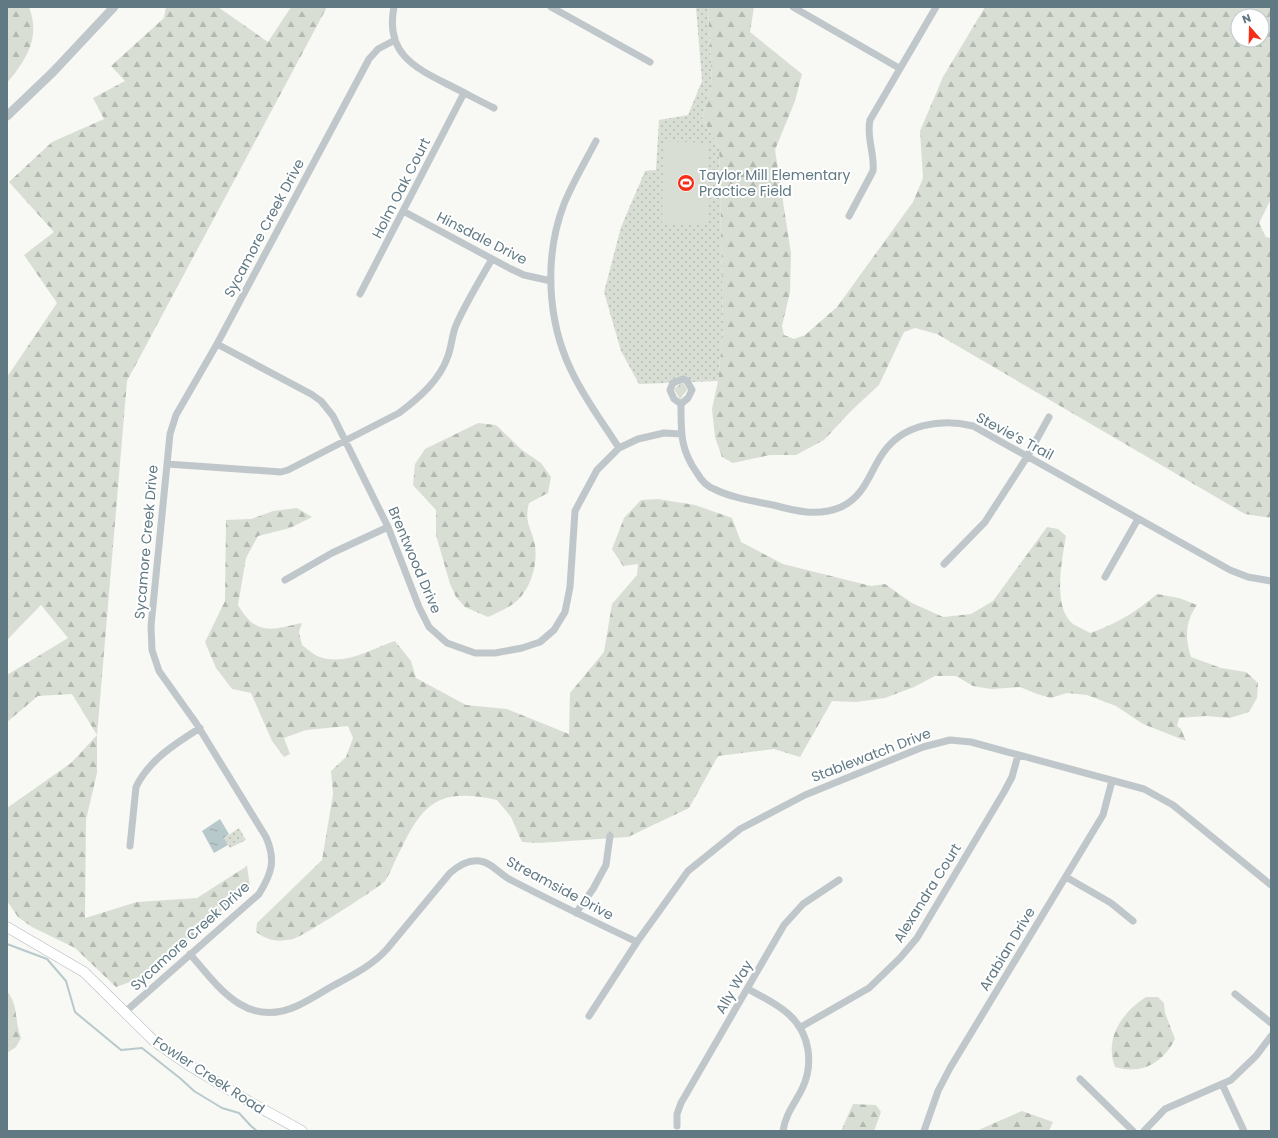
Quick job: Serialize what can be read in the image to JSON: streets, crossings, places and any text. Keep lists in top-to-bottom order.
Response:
{
  "streets": {
    "main road": ["Fowler Creek Road"],
    "street": [
      "Holm Oak Court",
      "Sycamore Creek Drive",
      "Hinsdale Drive",
      "Stevie’s Trail",
      "Brentwood Drive",
      "Stablewatch Drive",
      "Streamside Drive",
      "Alexandra Court",
      "Arabian Drive",
      "Ally Way"
    ]
  },
  "crossings": [
    ["Holm Oak Court", "Hinsdale Drive"],
    ["Sycamore Creek Drive", "Brentwood Drive"],
    ["Sycamore Creek Drive", "Streamside Drive"],
    ["Sycamore Creek Drive", "Fowler Creek Road"],
    ["Stevie’s Trail", "Brentwood Drive"],
    ["Stablewatch Drive", "Streamside Drive"],
    ["Stablewatch Drive", "Alexandra Court"],
    ["Stablewatch Drive", "Arabian Drive"]
  ],
  "places": {
    "sports": ["Taylor Mill Elementary Practice Field"]
  },
  "north": "top"
}
